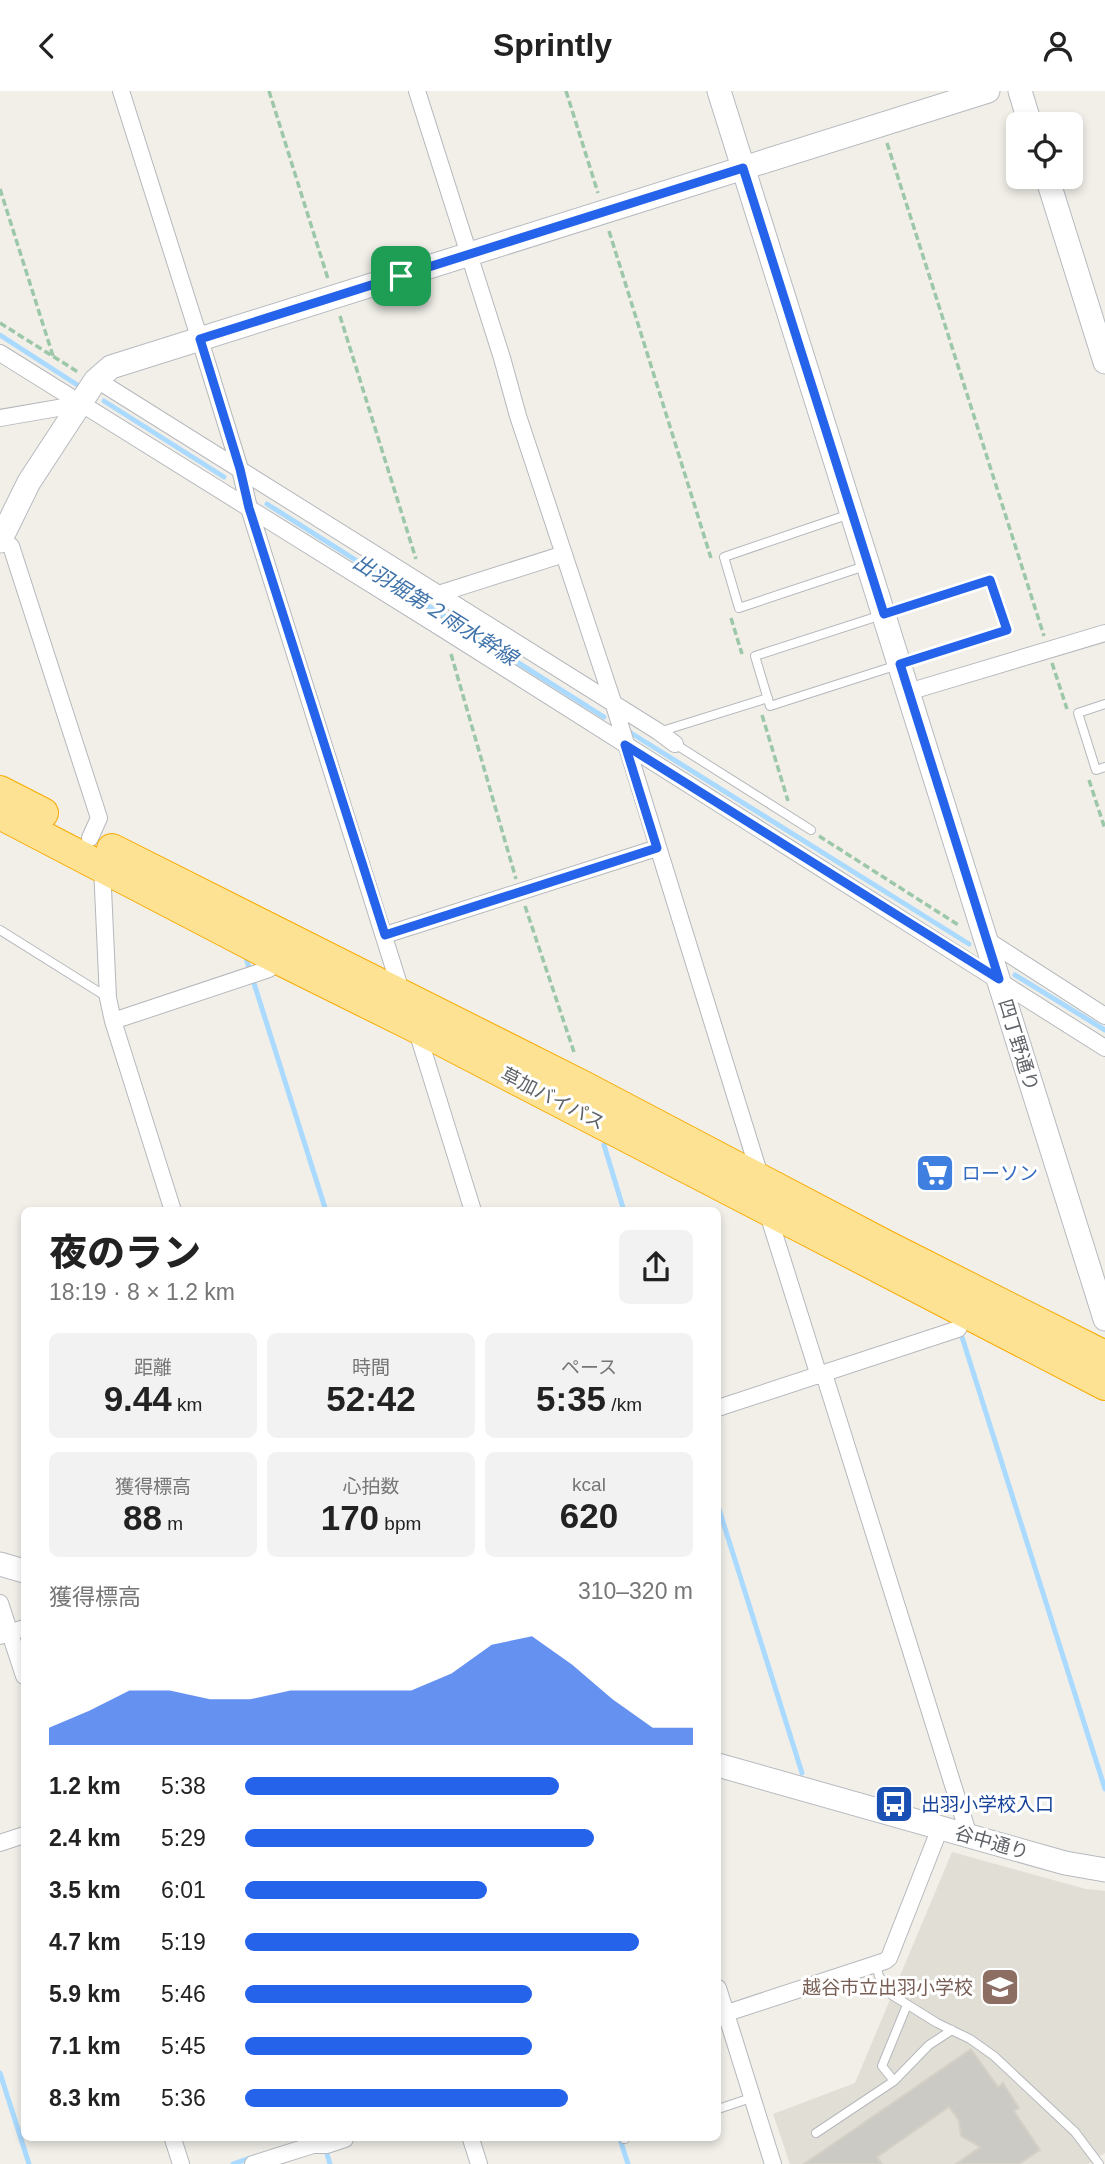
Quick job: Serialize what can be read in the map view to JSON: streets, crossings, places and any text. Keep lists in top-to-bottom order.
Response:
{
  "streets": {
    "highway": ["草加バイパス"],
    "street": ["四丁野通り", "谷中通り"]
  },
  "water": ["出羽堀第２雨水幹線"],
  "places": {
    "supermarket": ["ローソン"],
    "bus stop": ["出羽小学校入口"],
    "school or university": ["越谷市立出羽小学校"]
  },
  "page": {
    "header": "Sprintly",
    "heading": ["夜のラン", "18:19 · 8 × 1.2 km"],
    "stats": [
      ["距離", "9.44 km"],
      ["時間", "52:42"],
      ["ペース", "5:35 /km"],
      ["獲得標高", "88 m"],
      ["心拍数", "170 bpm"],
      ["kcal", "620"]
    ],
    "chart": ["獲得標高", "310–320 m"],
    "list": [
      {
        "name": "1.2 km",
        "note": "5:38"
      },
      {
        "name": "2.4 km",
        "note": "5:29"
      },
      {
        "name": "3.5 km",
        "note": "6:01"
      },
      {
        "name": "4.7 km",
        "note": "5:19"
      },
      {
        "name": "5.9 km",
        "note": "5:46"
      },
      {
        "name": "7.1 km",
        "note": "5:45"
      },
      {
        "name": "8.3 km",
        "note": "5:36"
      }
    ]
  }
}
